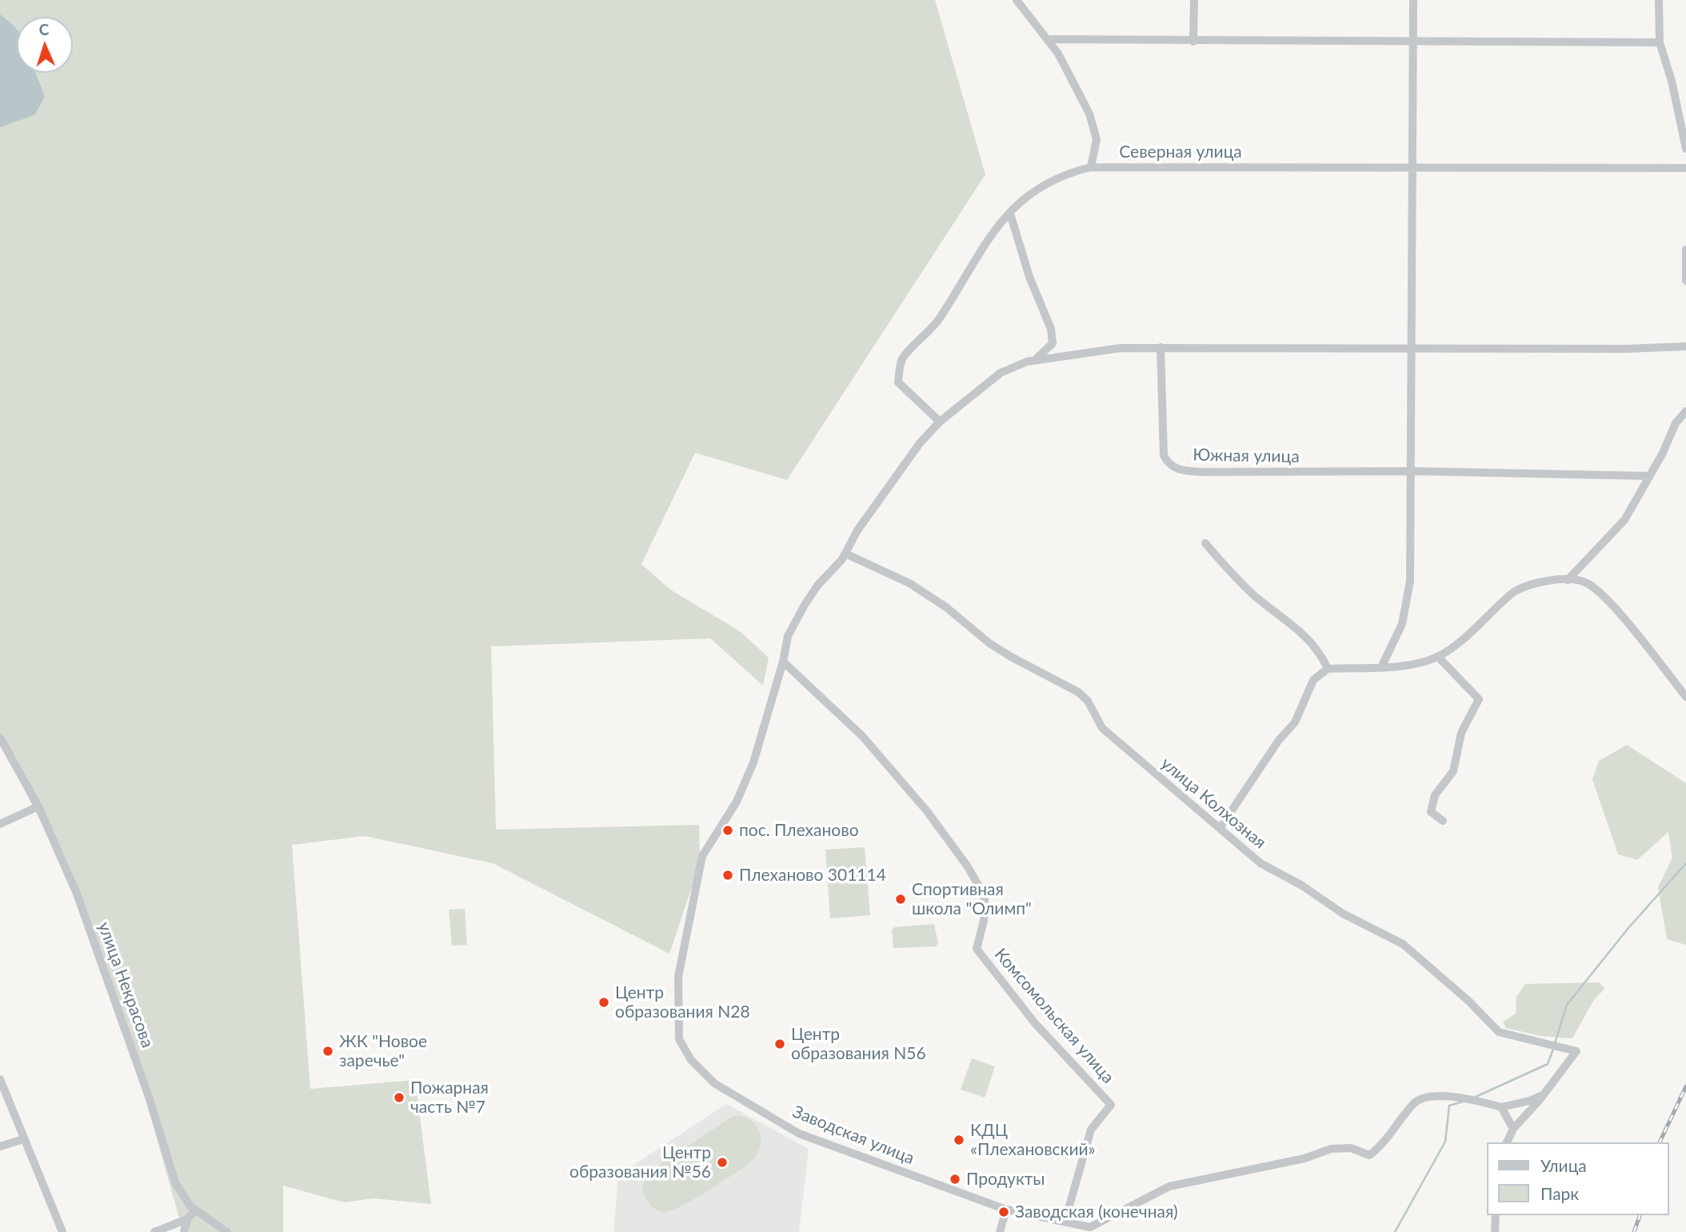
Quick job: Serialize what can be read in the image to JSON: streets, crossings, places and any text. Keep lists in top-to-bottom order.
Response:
{
  "streets": {
    "street": [
      "Северная улица",
      "Южная улица",
      "улица Колхозная",
      "улица Некрасова",
      "Комсомольская улица",
      "Заводская улица"
    ]
  },
  "crossings": [
    ["улица Колхозная", "Заводская улица"],
    ["Комсомольская улица", "Заводская улица"]
  ],
  "places": [
    "пос. Плеханово",
    "Плеханово 301114",
    "Спортивная школа \"Олимп\"",
    "Центр образования N28",
    "Центр образования N56",
    "ЖК \"Новое заречье\"",
    "Пожарная часть №7",
    "КДЦ «Плехановский»",
    "Центр образования №56",
    "Продукты",
    "Заводская (конечная)"
  ],
  "legend": ["Улица", "Парк"],
  "north": "top"
}
